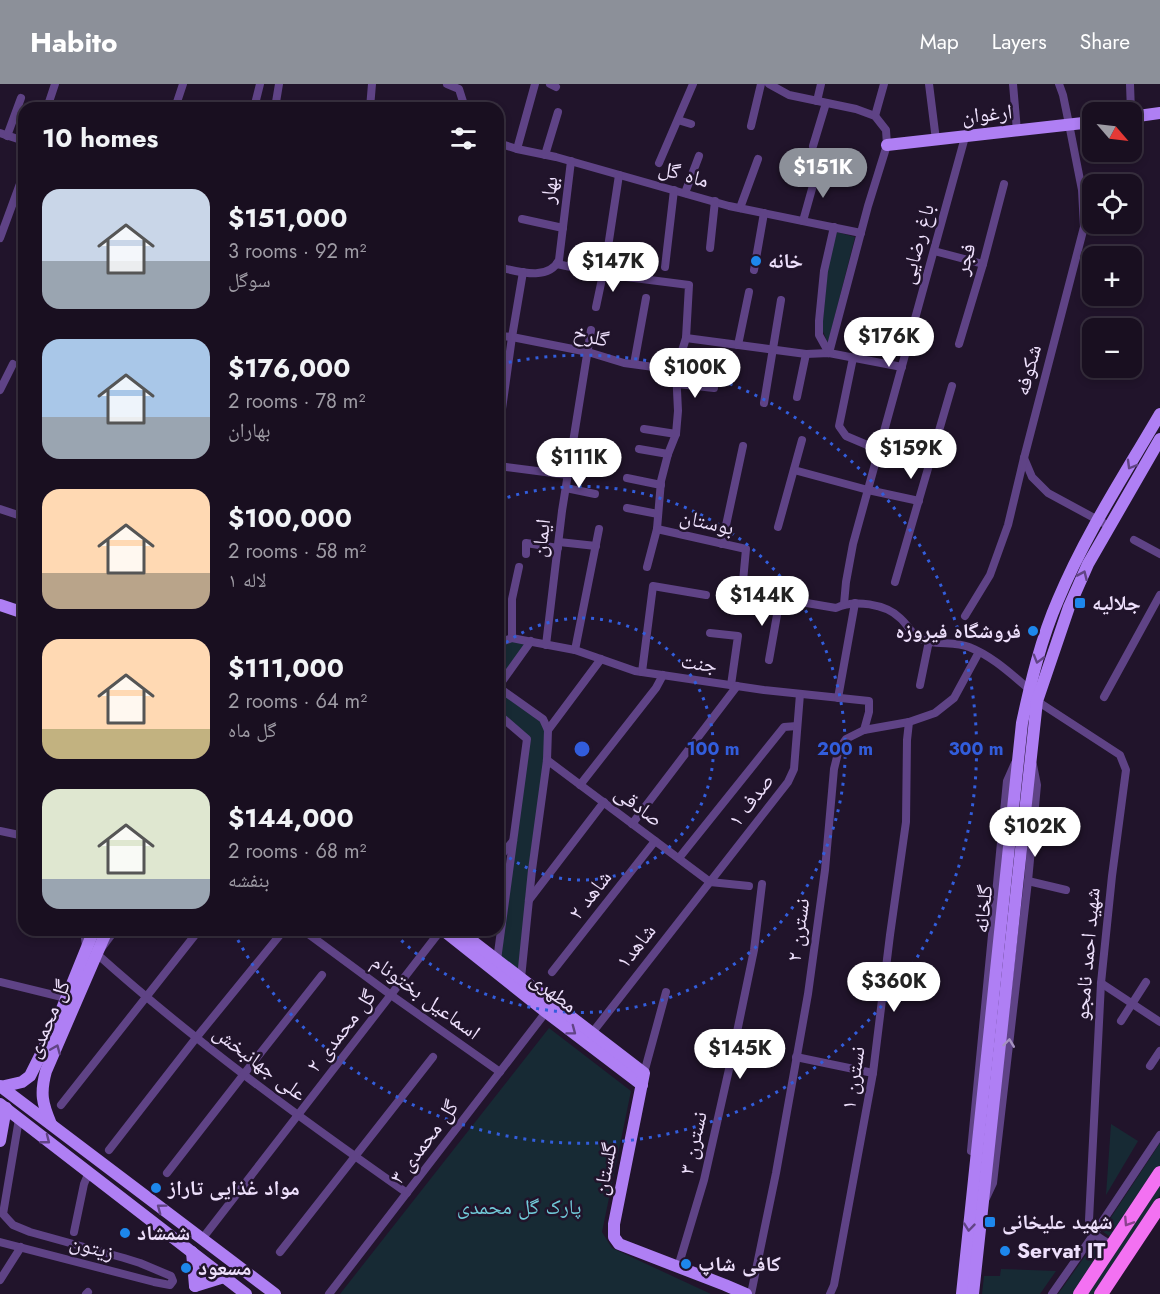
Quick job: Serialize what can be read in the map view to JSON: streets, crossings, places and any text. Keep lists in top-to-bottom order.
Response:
{
  "streets": {
    "main road": [
      "ارغوان",
      "گلخانه",
      "مطهری",
      "گل محمدی",
      "گلستان"
    ],
    "street": [
      "ماه گل",
      "بهار",
      "باغ رضایی",
      "فجر",
      "گلرخ",
      "شکوفه",
      "بوستان",
      "ایمان",
      "جنت",
      "صدف ۱",
      "صادقی",
      "شاهد ۲",
      "نسترن ۲",
      "شاهد۱",
      "شهید احمد نامجو",
      "اسماعیل بختونام",
      "گل محمدی ۲",
      "علی جهانبخش",
      "نسترن ۱",
      "گل محمدی ۳",
      "نسترن ۳",
      "زیتون"
    ]
  },
  "crossings": [
    ["ارغوان", "باغ رضایی"],
    ["ارغوان", "شکوفه"],
    ["ماه گل", "بهار"],
    ["باغ رضایی", "بوستان"],
    ["گلرخ", "ایمان"],
    ["ایمان", "جنت"],
    ["جنت", "صدف ۱"],
    ["جنت", "نسترن ۲"],
    ["صدف ۱", "صادقی"],
    ["صدف ۱", "شاهد۱"],
    ["صادقی", "شاهد ۲"],
    ["صادقی", "شاهد۱"],
    ["گلخانه", "شهید احمد نامجو"],
    ["نسترن ۲", "نسترن ۱"],
    ["شاهد۱", "مطهری"],
    ["مطهری", "گل محمدی ۳"],
    ["مطهری", "گلستان"],
    ["اسماعیل بختونام", "گل محمدی ۲"],
    ["اسماعیل بختونام", "گل محمدی ۳"],
    ["گل محمدی", "علی جهانبخش"],
    ["گل محمدی ۲", "علی جهانبخش"],
    ["علی جهانبخش", "گل محمدی ۳"],
    ["نسترن ۳", "گلستان"]
  ],
  "parks": ["پارک گل محمدی"],
  "places": {
    "other": [
      "خانه",
      "فروشگاه فیروزه",
      "مواد غذایی تاراز",
      "شمشاد",
      "Servat IT",
      "کافی شاپ",
      "مسعود"
    ],
    "transit": ["جلالیه", "شهید علیخانی"]
  },
  "north": "bottom right",
  "page": {
    "header": "Habito",
    "nav": ["Map", "Layers", "Share"],
    "map_buttons": ["+", "−"],
    "heading": "10 homes",
    "price": [
      "$151K",
      "$147K",
      "$176K",
      "$100K",
      "$159K",
      "$111K",
      "$144K",
      "$102K",
      "$360K",
      "$145K"
    ],
    "list": [
      {
        "name": "$151,000",
        "note": "3 rooms · 92 m² · سوگل"
      },
      {
        "name": "$176,000",
        "note": "2 rooms · 78 m² · بهاران"
      },
      {
        "name": "$100,000",
        "note": "2 rooms · 58 m² · لاله ۱"
      },
      {
        "name": "$111,000",
        "note": "2 rooms · 64 m² · گل ماه"
      },
      {
        "name": "$144,000",
        "note": "2 rooms · 68 m² · بنفشه"
      }
    ]
  },
  "rings": ["100 m", "200 m", "300 m"]
}
